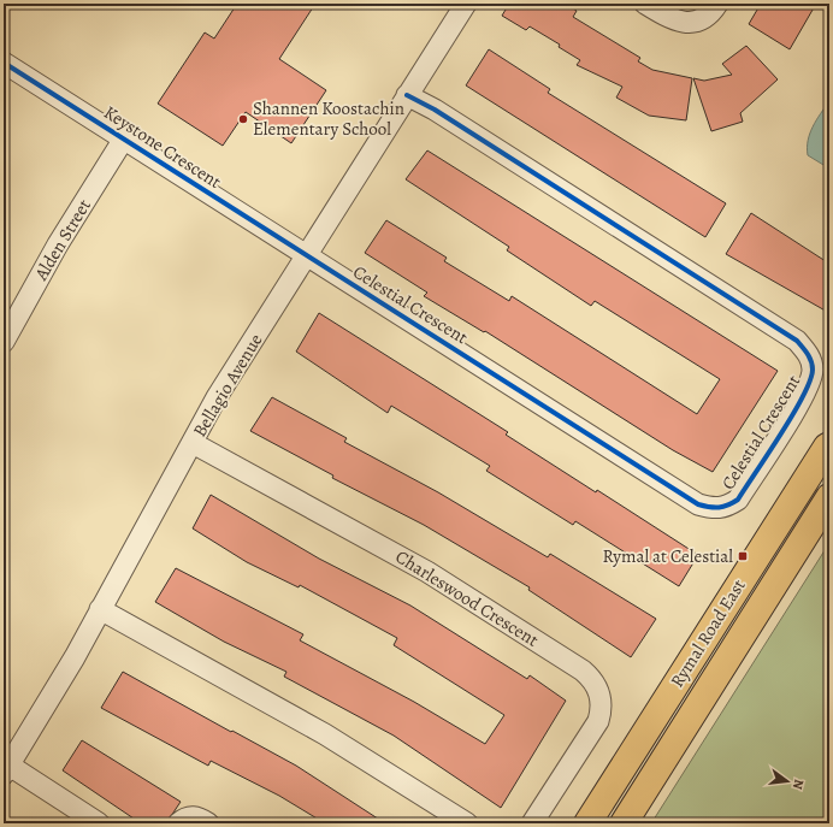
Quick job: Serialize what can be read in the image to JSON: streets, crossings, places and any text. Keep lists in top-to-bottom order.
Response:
{
  "streets": {
    "main road": ["Rymal Road East"],
    "street": [
      "Keystone Crescent",
      "Alden Street",
      "Celestial Crescent",
      "Bellagio Avenue",
      "Charleswood Crescent"
    ]
  },
  "crossings": [
    ["Keystone Crescent", "Alden Street"],
    ["Keystone Crescent", "Celestial Crescent"],
    ["Keystone Crescent", "Bellagio Avenue"],
    ["Celestial Crescent", "Bellagio Avenue"],
    ["Bellagio Avenue", "Charleswood Crescent"]
  ],
  "places": {
    "other": ["Shannen Koostachin Elementary School"],
    "transit": ["Rymal at Celestial"]
  },
  "north": "right"
}
